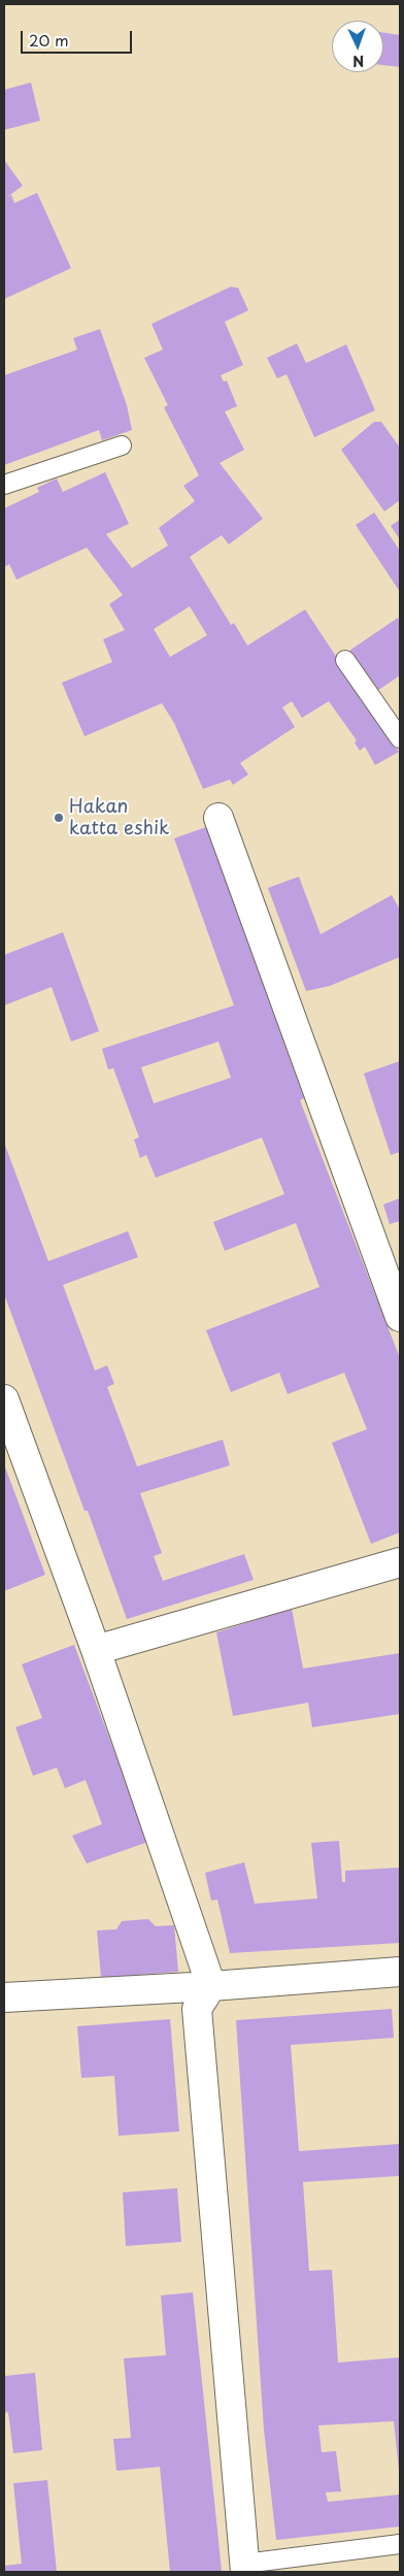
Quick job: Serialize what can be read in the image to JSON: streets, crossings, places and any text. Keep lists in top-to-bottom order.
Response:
{
  "places": ["Hakan katta eshik"],
  "scale_bar": "20 m",
  "north": "bottom"
}
